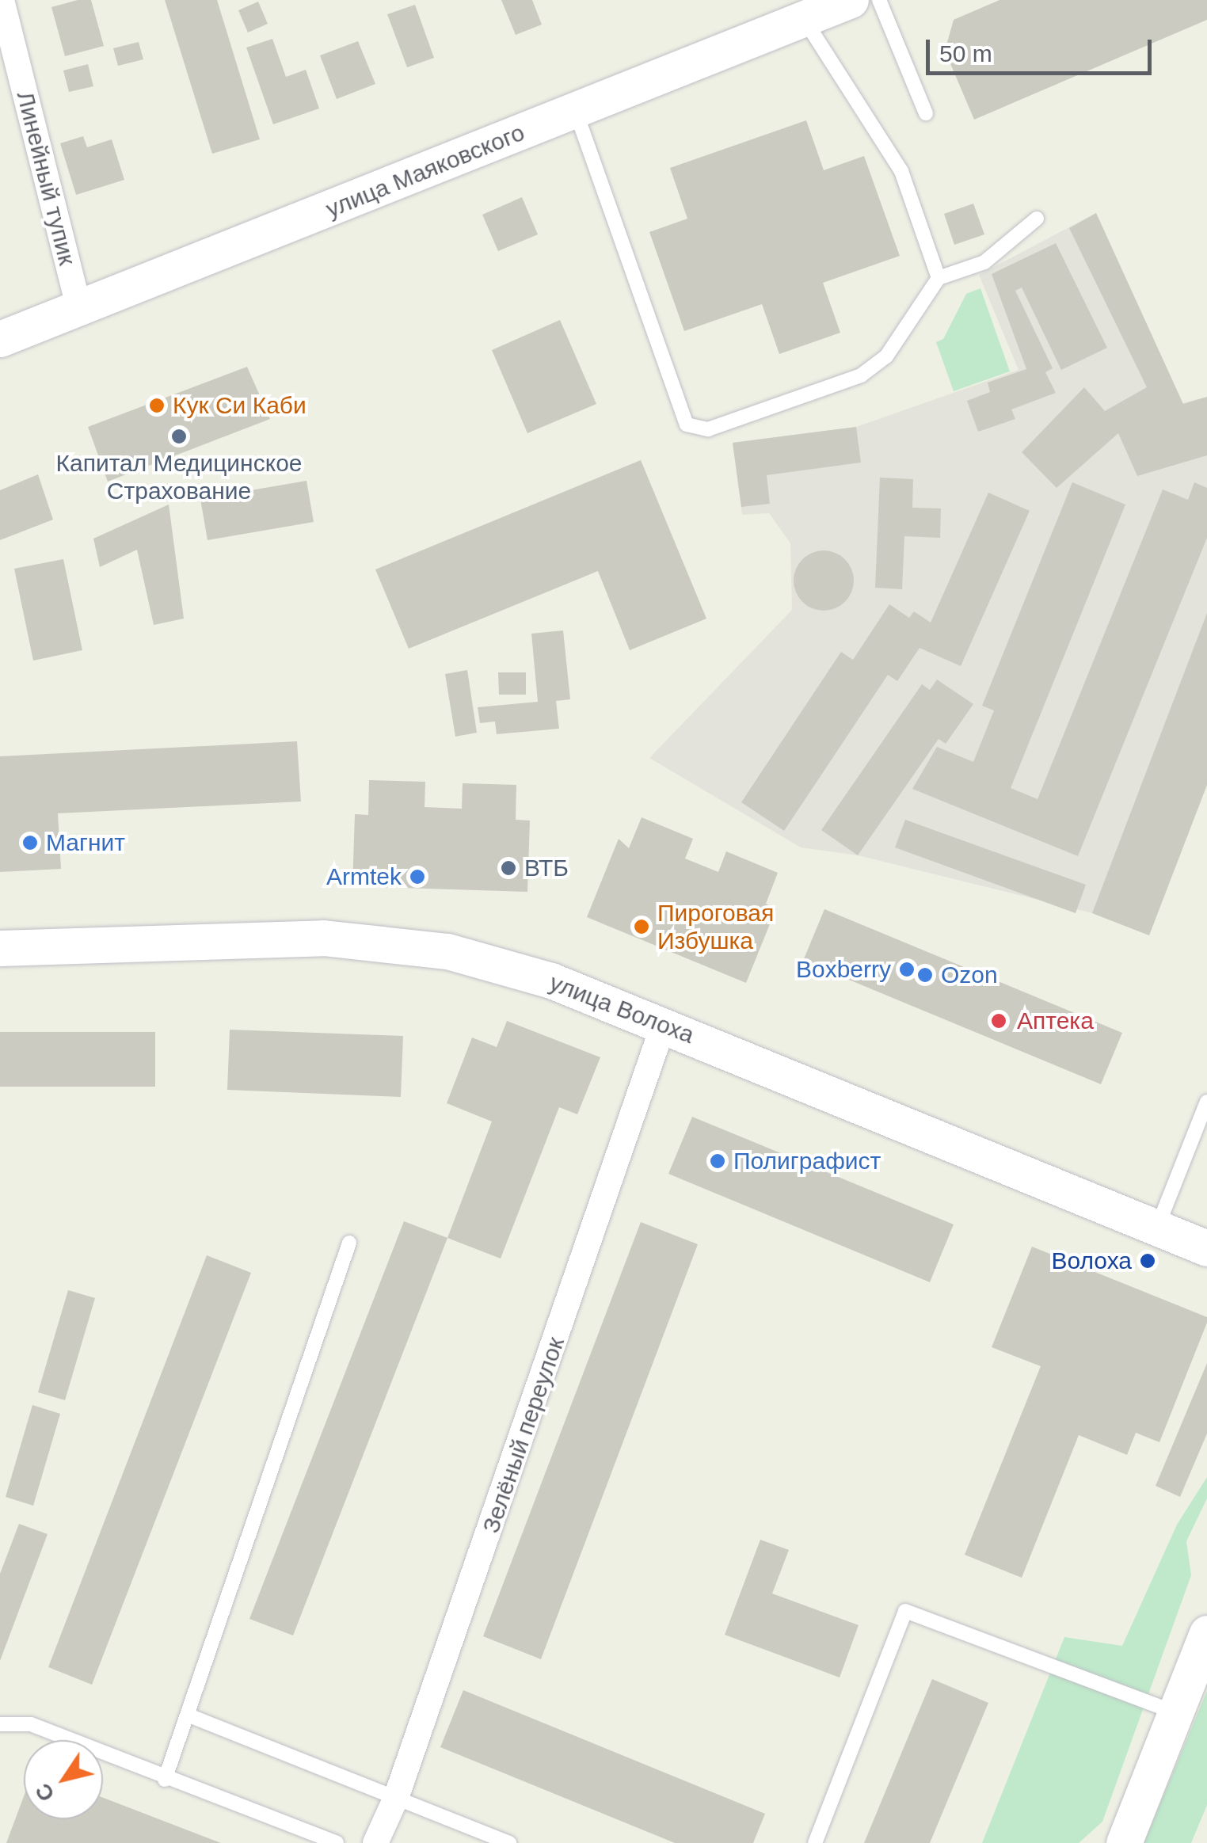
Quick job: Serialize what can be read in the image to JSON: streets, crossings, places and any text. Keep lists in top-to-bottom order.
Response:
{
  "streets": {
    "street": [
      "улица Маяковского",
      "Линейный тупик",
      "улица Волоха",
      "Зелёный переулок"
    ]
  },
  "crossings": [
    ["улица Маяковского", "Линейный тупик"],
    ["улица Волоха", "Зелёный переулок"]
  ],
  "places": [
    "Кук Си Каби",
    "Капитал Медицинское Страхование",
    "Магнит",
    "ВТБ",
    "Armtek",
    "Пироговая Избушка",
    "Boxberry",
    "Ozon",
    "Аптека",
    "Полиграфист",
    "Волоха"
  ],
  "scale_bar": "50 m",
  "north": "bottom left"
}
